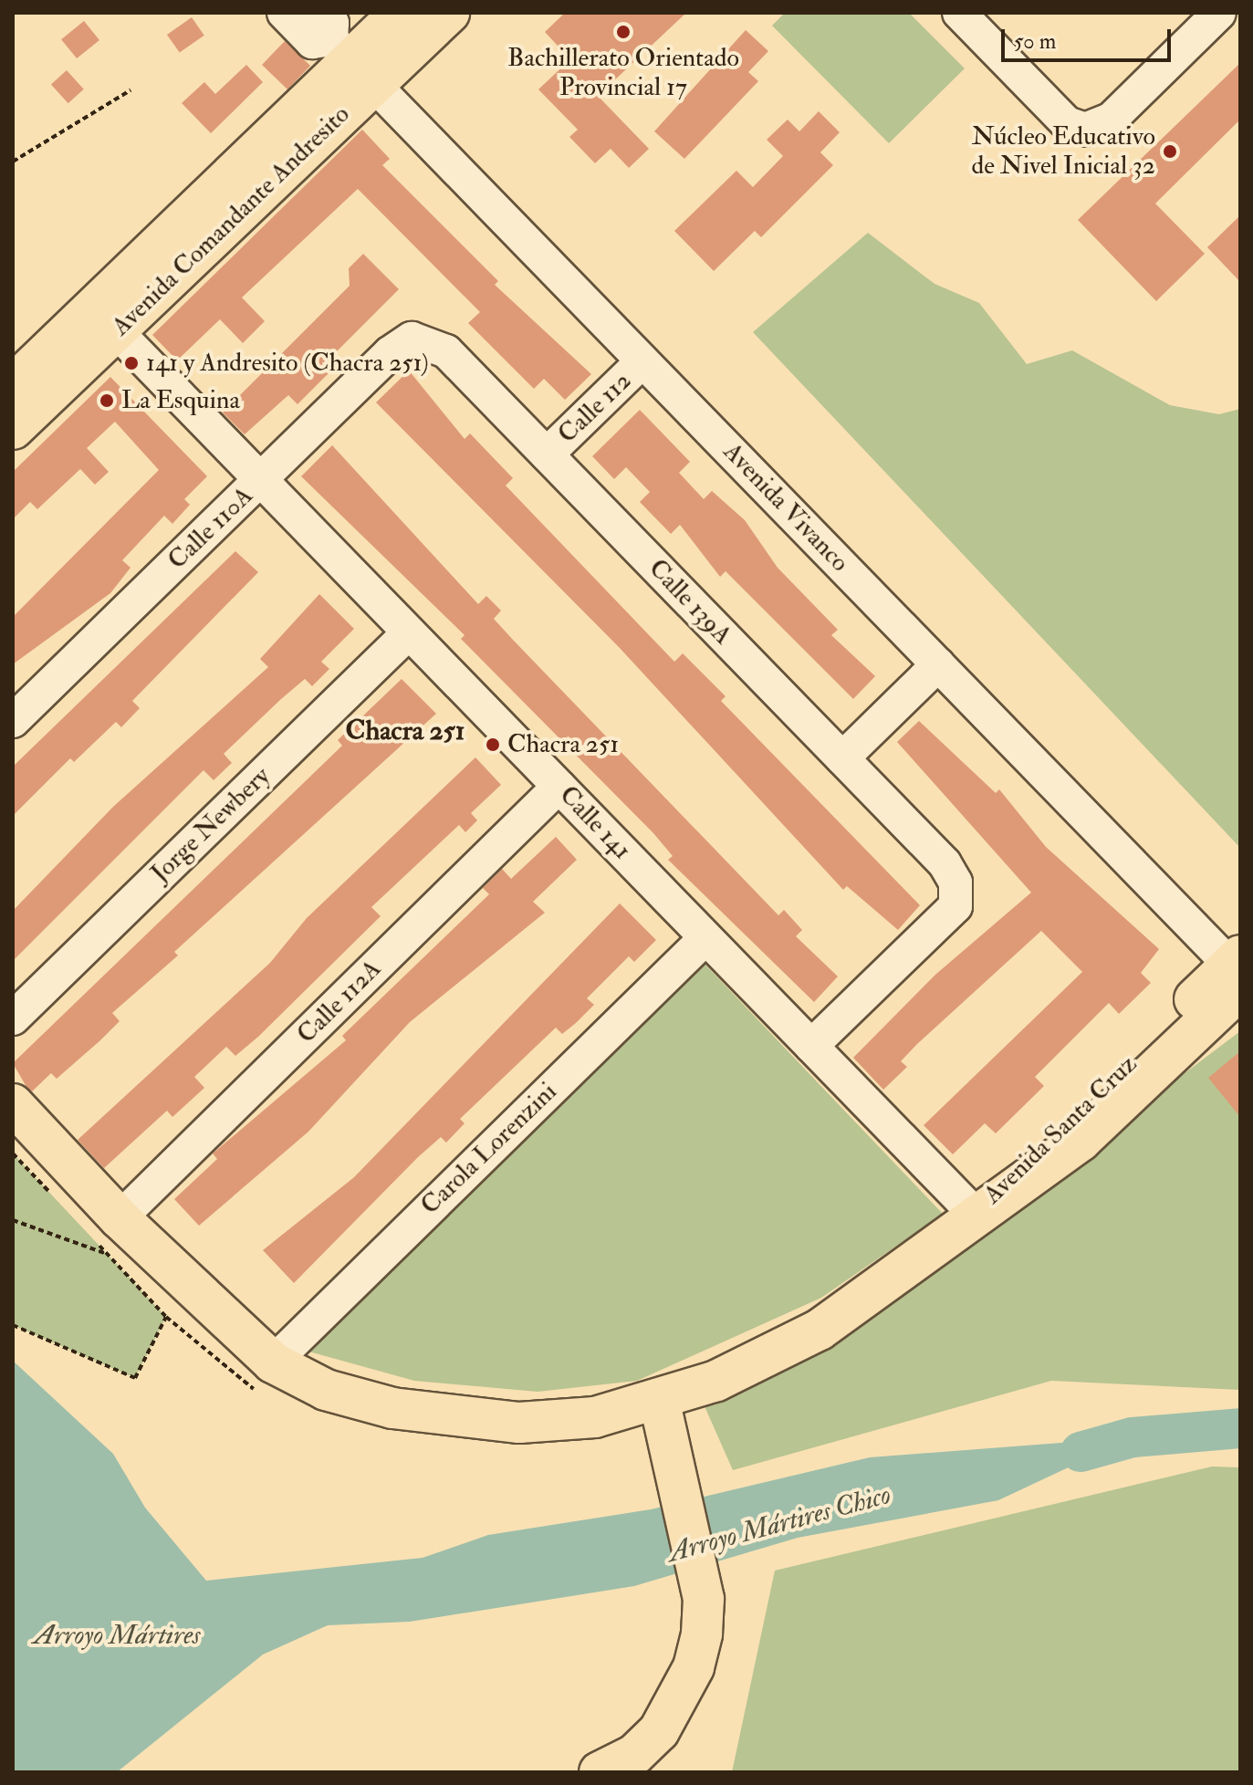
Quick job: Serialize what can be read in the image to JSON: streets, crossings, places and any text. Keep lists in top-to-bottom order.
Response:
{
  "streets": {
    "main road": ["Avenida Comandante Andresito", "Avenida Santa Cruz"],
    "street": [
      "Calle 112",
      "Avenida Vivanco",
      "Calle 110A",
      "Calle 139A",
      "Calle 141",
      "Jorge Newbery",
      "Calle 112A",
      "Carola Lorenzini"
    ]
  },
  "crossings": [
    ["Avenida Comandante Andresito", "Avenida Vivanco"],
    ["Avenida Comandante Andresito", "Calle 141"],
    ["Calle 112", "Avenida Vivanco"],
    ["Calle 112", "Calle 139A"],
    ["Avenida Vivanco", "Avenida Santa Cruz"],
    ["Calle 110A", "Calle 139A"],
    ["Calle 110A", "Calle 141"],
    ["Calle 139A", "Calle 141"],
    ["Calle 141", "Jorge Newbery"],
    ["Calle 141", "Calle 112A"],
    ["Calle 141", "Avenida Santa Cruz"],
    ["Calle 141", "Carola Lorenzini"],
    ["Calle 112A", "Avenida Santa Cruz"],
    ["Avenida Santa Cruz", "Carola Lorenzini"]
  ],
  "districts": ["Chacra 251"],
  "water": ["Arroyo Mártires Chico", "Arroyo Mártires"],
  "places": [
    "Bachillerato Orientado Provincial 17",
    "Núcleo Educativo de Nivel Inicial 32",
    "141 y Andresito (Chacra 251)",
    "La Esquina",
    "Chacra 251"
  ],
  "scale_bar": "50 m"
}
